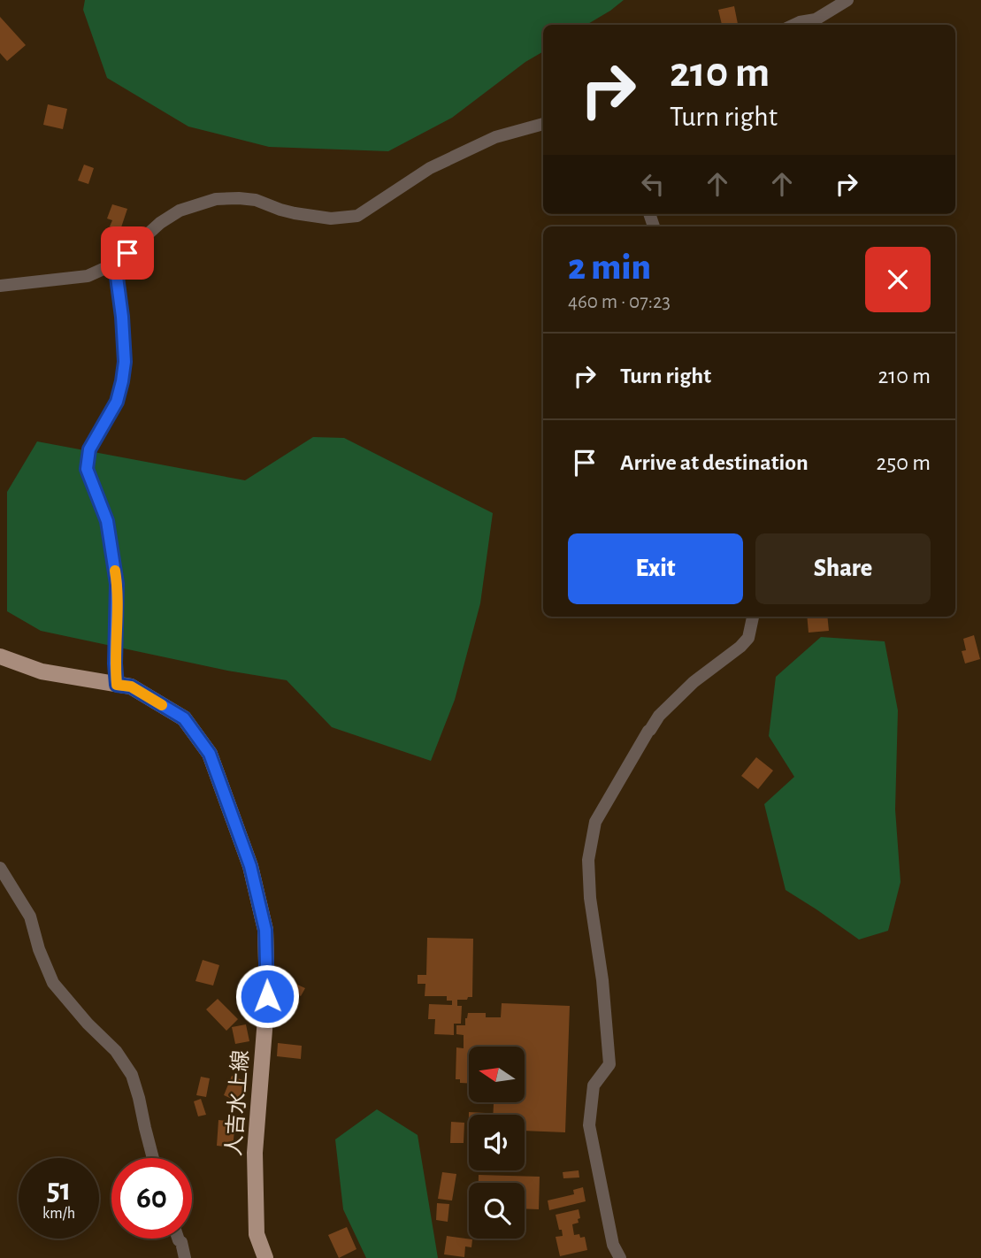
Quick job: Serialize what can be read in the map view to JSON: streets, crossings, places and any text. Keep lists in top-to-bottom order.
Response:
{
  "streets": {
    "main road": ["人吉水上線"]
  },
  "north": "left",
  "page": {
    "turn": ["210 m", "Turn right"],
    "heading": ["2 min", "460 m · 07:23"],
    "list": [
      {
        "name": "Turn right",
        "value": "210 m"
      },
      {
        "name": "Arrive at destination",
        "value": "250 m"
      }
    ],
    "buttons": ["Exit", "Share"],
    "speed": "51 km/h",
    "limit": "60"
  }
}
